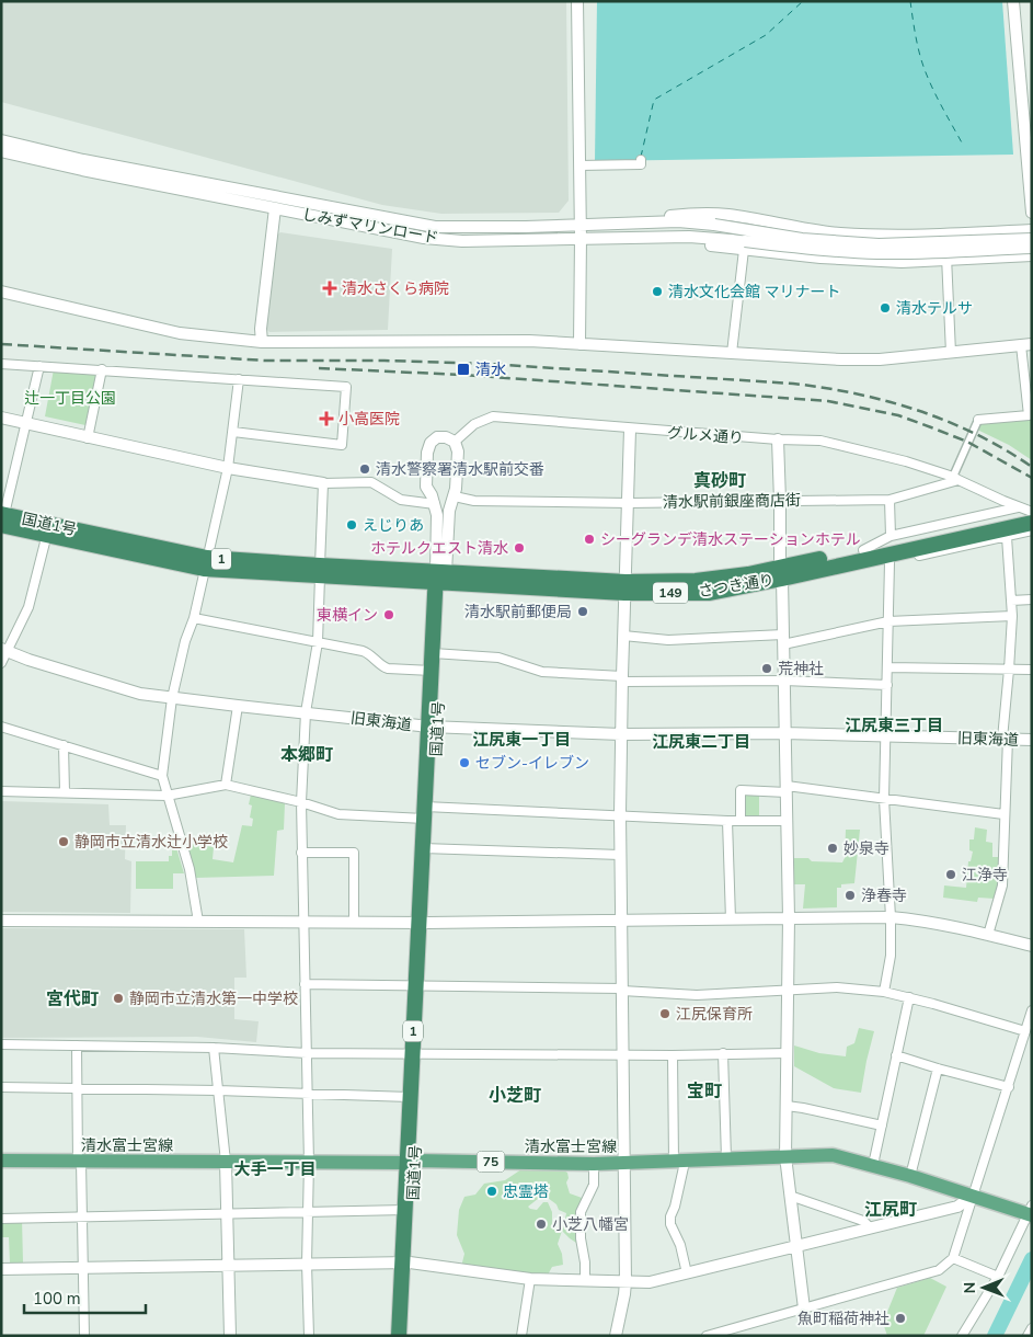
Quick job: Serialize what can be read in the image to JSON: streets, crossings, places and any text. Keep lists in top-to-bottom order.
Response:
{
  "streets": {
    "highway": [
      "国道1号",
      "1",
      "さつき通り",
      "149"
    ],
    "main road": ["清水富士宮線", "75"],
    "street": [
      "しみずマリンロード",
      "グルメ通り",
      "清水駅前銀座商店街",
      "旧東海道"
    ]
  },
  "crossings": [
    ["グルメ通り", "清水駅前銀座商店街"],
    ["国道1号", "さつき通り"],
    ["国道1号", "旧東海道"],
    ["国道1号", "清水富士宮線"]
  ],
  "districts": [
    "真砂町",
    "江尻東三丁目",
    "江尻東一丁目",
    "江尻東二丁目",
    "本郷町",
    "宮代町",
    "宝町",
    "小芝町",
    "大手一丁目",
    "江尻町"
  ],
  "parks": ["辻一丁目公園"],
  "places": {
    "health": ["清水さくら病院", "小高医院"],
    "other": [
      "清水文化会館 マリナート",
      "清水テルサ",
      "清水警察署清水駅前交番",
      "えじりあ",
      "シーグランデ清水ステーションホテル",
      "ホテルクエスト清水",
      "清水駅前郵便局",
      "東横イン",
      "荒神社",
      "セブン-イレブン",
      "静岡市立清水辻小学校",
      "妙泉寺",
      "江浄寺",
      "浄春寺",
      "静岡市立清水第一中学校",
      "江尻保育所",
      "忠霊塔",
      "小芝八幡宮",
      "魚町稲荷神社"
    ],
    "transit": ["清水"]
  },
  "scale_bar": "100 m",
  "north": "left"
}
